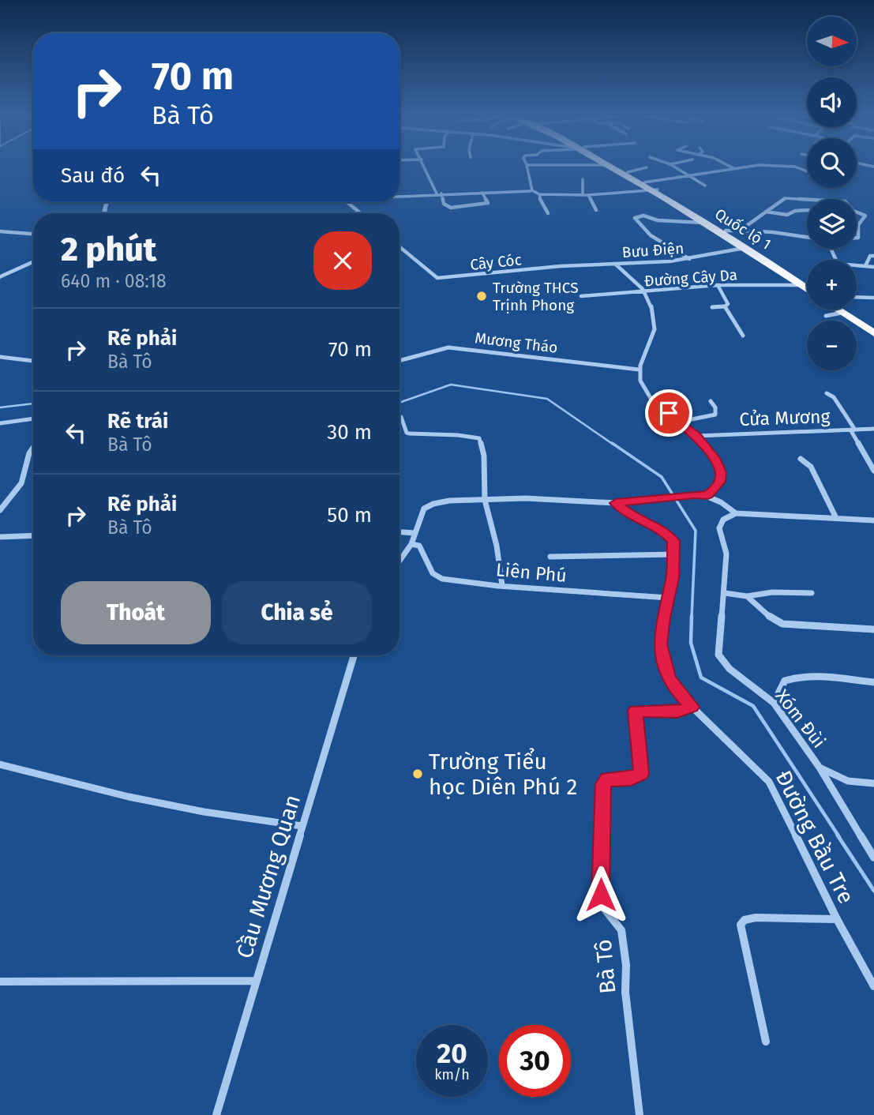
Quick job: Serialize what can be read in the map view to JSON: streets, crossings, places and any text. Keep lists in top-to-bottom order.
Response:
{
  "streets": {
    "highway": ["Quốc lộ 1"],
    "street": [
      "Bưu Điện",
      "Cây Cóc",
      "Đường Cây Da",
      "Mương Tháo",
      "Cửa Mương",
      "Liên Phú",
      "Xóm Đùi",
      "Đường Bầu Tre",
      "Cầu Mương Quan",
      "Bà Tô"
    ]
  },
  "crossings": [
    ["Quốc lộ 1", "Bưu Điện"],
    ["Quốc lộ 1", "Đường Cây Da"],
    ["Bưu Điện", "Cây Cóc"],
    ["Bưu Điện", "Đường Cây Da"],
    ["Liên Phú", "Đường Bầu Tre"],
    ["Đường Bầu Tre", "Bà Tô"]
  ],
  "places": ["Trường THCS Trịnh Phong", "Trường Tiểu học Diên Phú 2"],
  "north": "right",
  "page": {
    "map_buttons": ["+", "−"],
    "turn": ["70 m", "Bà Tô"],
    "then": "Sau đó",
    "heading": ["2 phút", "640 m · 08:18"],
    "list": [
      {
        "name": "Rẽ phải",
        "note": "Bà Tô",
        "value": "70 m"
      },
      {
        "name": "Rẽ trái",
        "note": "Bà Tô",
        "value": "30 m"
      },
      {
        "name": "Rẽ phải",
        "note": "Bà Tô",
        "value": "50 m"
      }
    ],
    "buttons": ["Thoát", "Chia sẻ"],
    "speed": "20 km/h",
    "limit": "30"
  }
}
